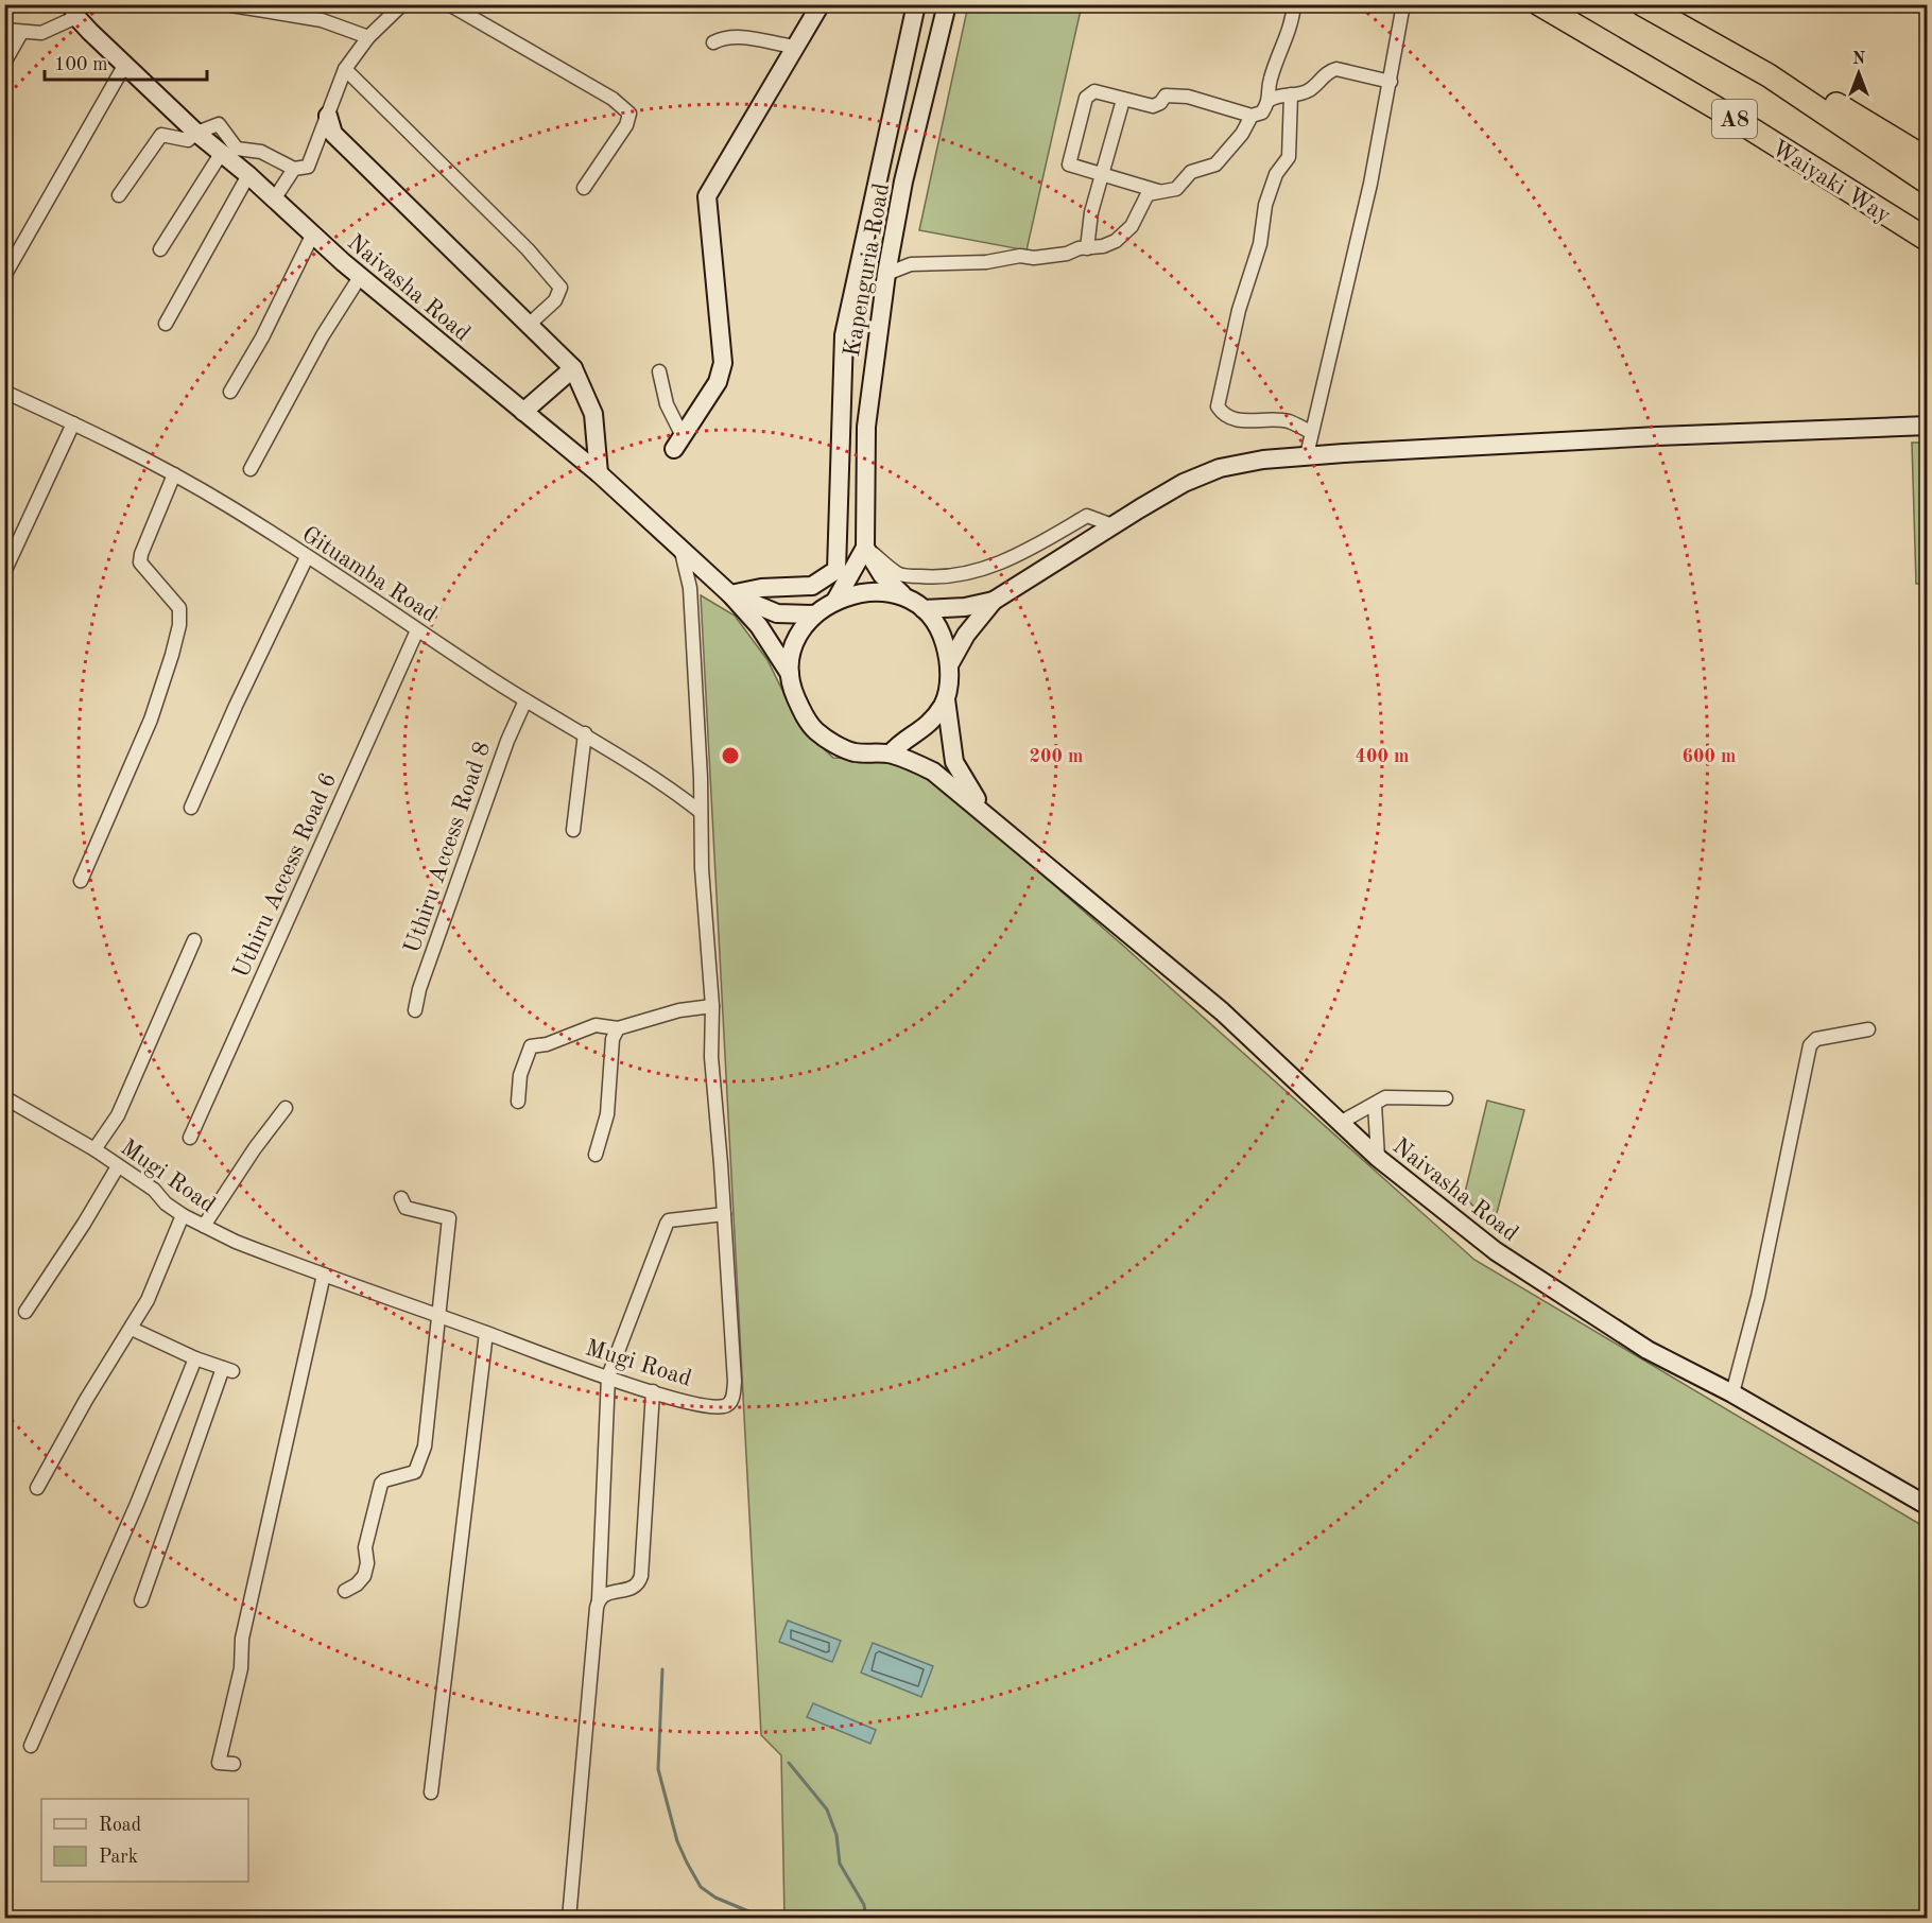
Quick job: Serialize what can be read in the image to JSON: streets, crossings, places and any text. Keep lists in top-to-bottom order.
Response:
{
  "streets": {
    "highway": ["A8", "Waiyaki Way"],
    "street": [
      "Kapenguria Road",
      "Naivasha Road",
      "Gituamba Road",
      "Uthiru Access Road 8",
      "Uthiru Access Road 6",
      "Mugi Road"
    ]
  },
  "crossings": [
    ["Kapenguria Road", "Naivasha Road"],
    ["Naivasha Road", "Mugi Road"],
    ["Gituamba Road", "Uthiru Access Road 8"],
    ["Gituamba Road", "Uthiru Access Road 6"],
    ["Gituamba Road", "Mugi Road"]
  ],
  "legend": ["Road", "Park"],
  "scale_bar": "100 m",
  "north": "top",
  "rings": ["200 m", "400 m", "600 m"]
}
